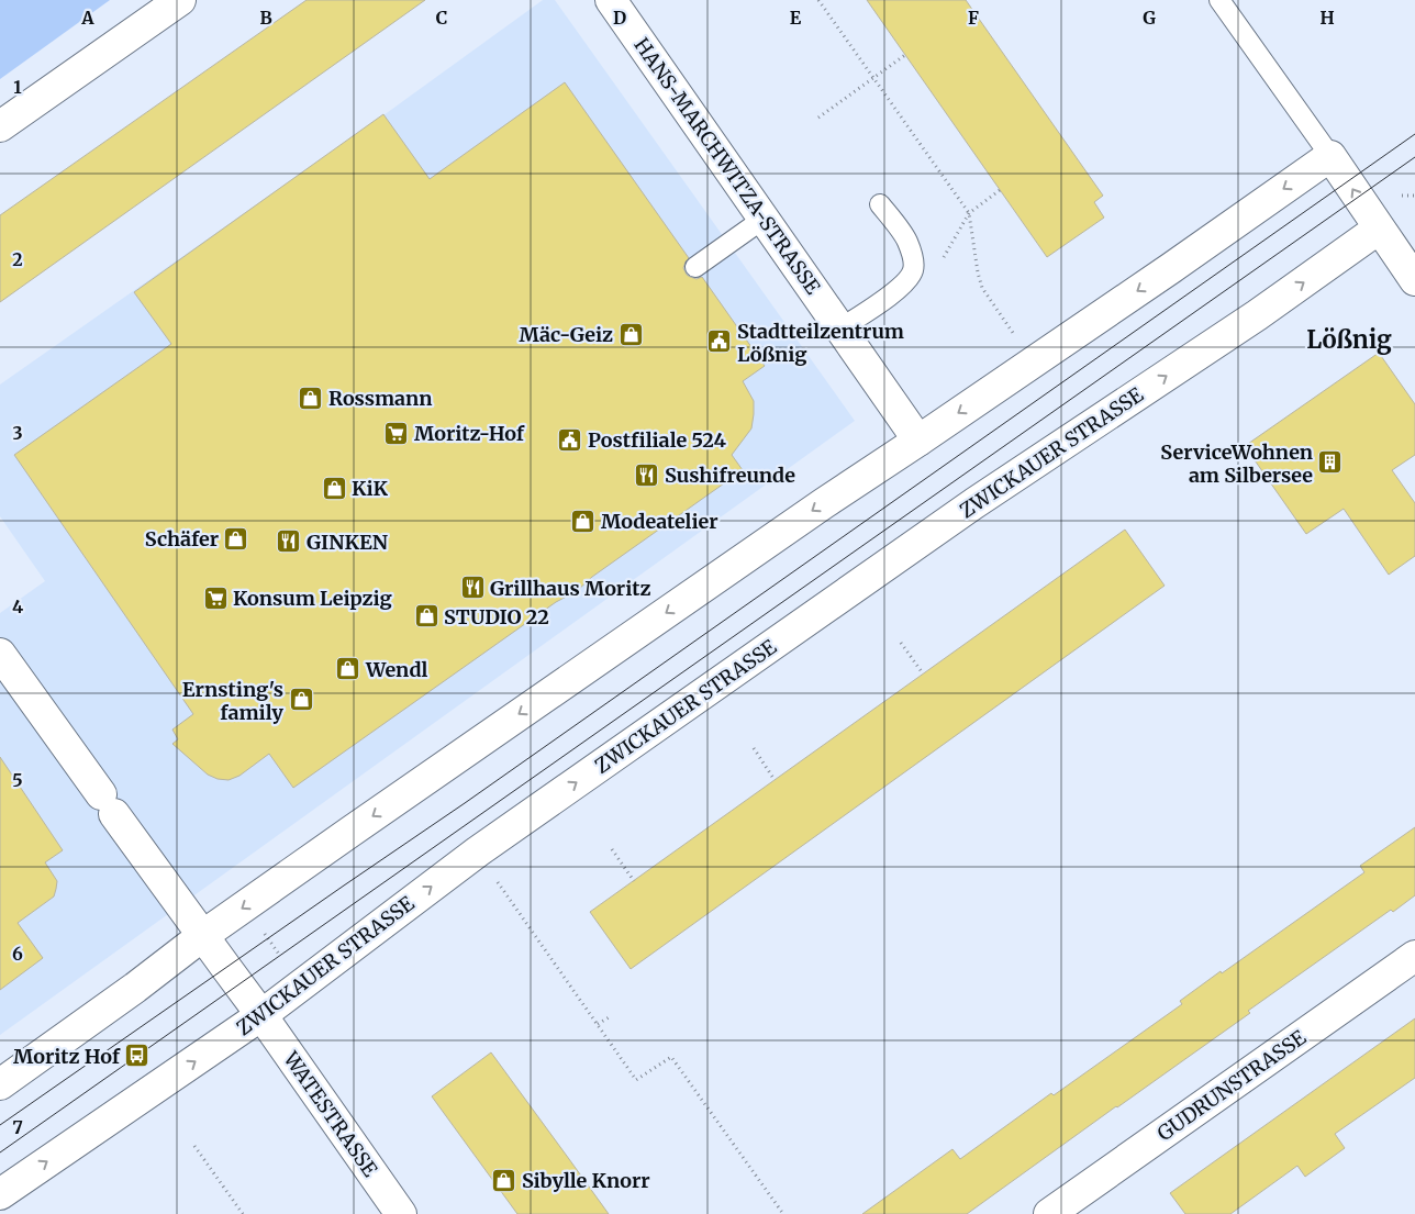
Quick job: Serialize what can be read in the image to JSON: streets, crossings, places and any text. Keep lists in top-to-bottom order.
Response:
{
  "streets": {
    "main road": [
      "HANS-MARCHWITZA-STRASSE",
      "ZWICKAUER STRASSE",
      "GUDRUNSTRASSE",
      "WATESTRASSE"
    ]
  },
  "crossings": [
    ["ZWICKAUER STRASSE", "WATESTRASSE"]
  ],
  "districts": ["Lößnig"],
  "places": {
    "shop": [
      "Mäc-Geiz",
      "Rossmann",
      "KiK",
      "Modeatelier",
      "Schäfer",
      "STUDIO 22",
      "Wendl",
      "Ernsting's family",
      "Sibylle Knorr"
    ],
    "public building": ["Stadtteilzentrum Lößnig", "Postfiliale 524"],
    "supermarket": ["Moritz-Hof", "Konsum Leipzig"],
    "building": ["ServiceWohnen am Silbersee"],
    "restaurant": ["Sushifreunde", "GINKEN", "Grillhaus Moritz"],
    "bus stop": ["Moritz Hof"]
  },
  "grid": {
    "columns": [
      "A",
      "B",
      "C",
      "D",
      "E",
      "F",
      "G",
      "H"
    ],
    "rows": [
      "1",
      "2",
      "3",
      "4",
      "5",
      "6",
      "7"
    ]
  }
}
